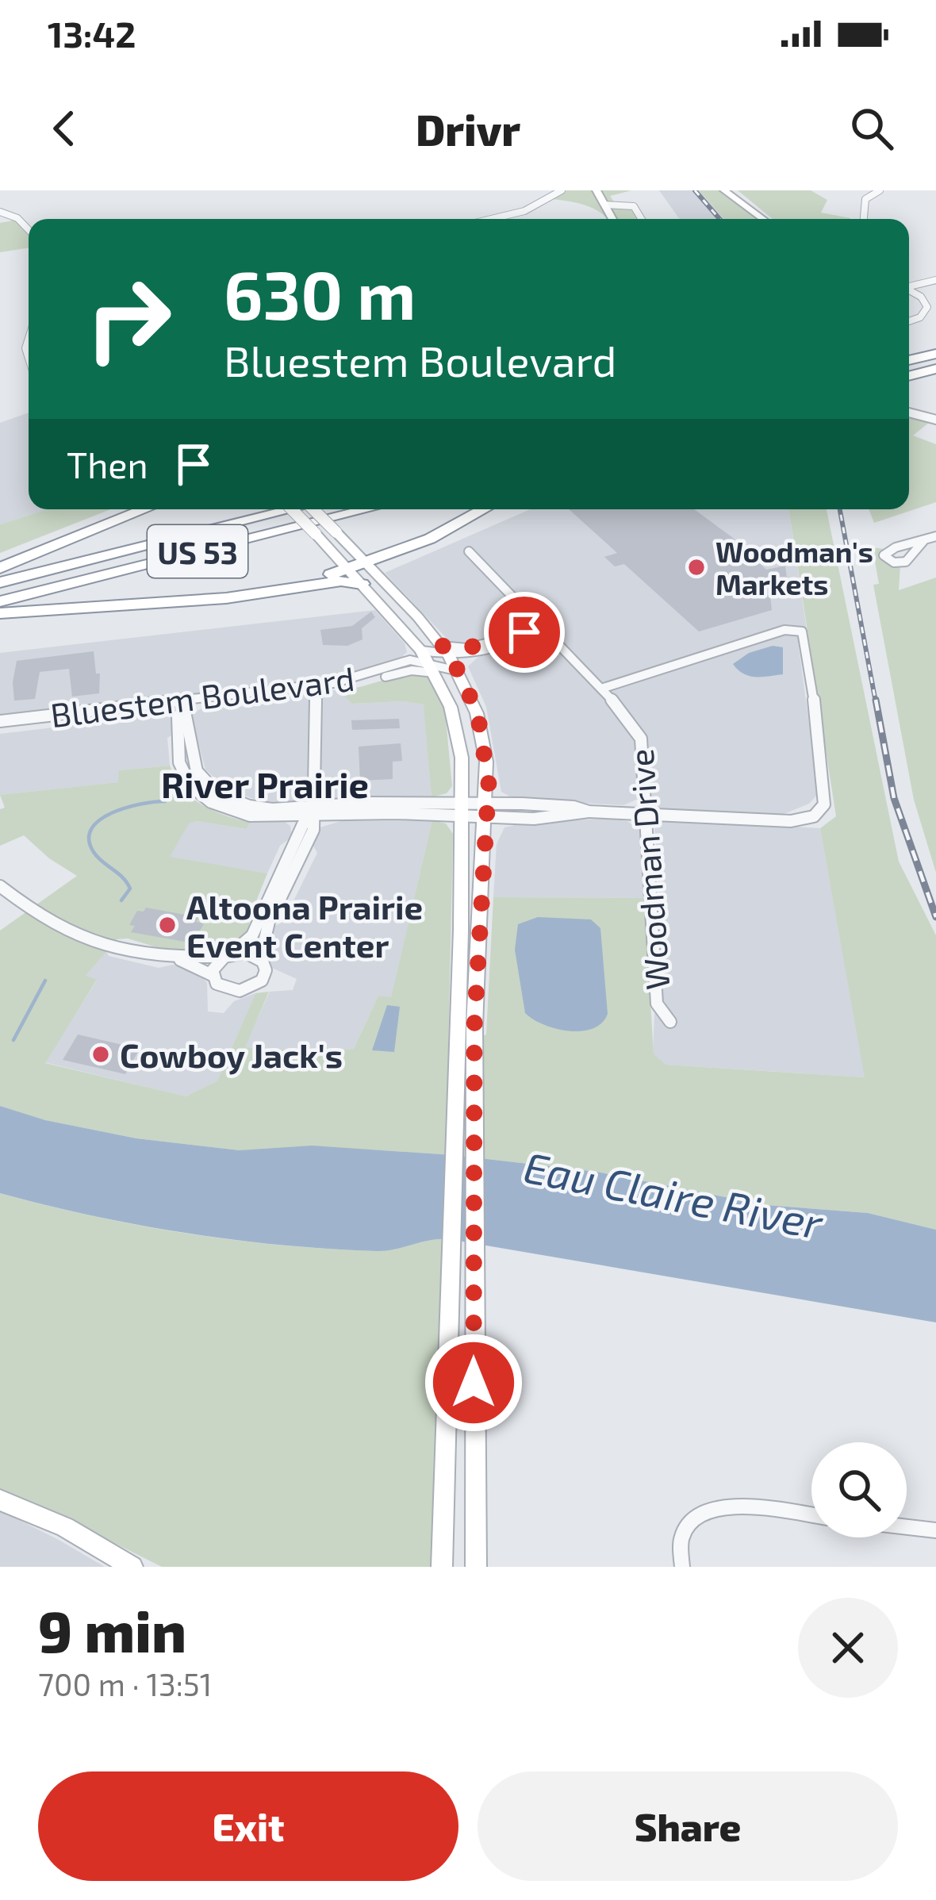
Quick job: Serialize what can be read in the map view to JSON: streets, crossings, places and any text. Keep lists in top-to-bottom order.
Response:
{
  "streets": {
    "highway": ["US 53"],
    "street": ["Bluestem Boulevard", "Woodman Drive"]
  },
  "crossings": [
    ["Bluestem Boulevard", "Woodman Drive"]
  ],
  "districts": ["River Prairie"],
  "water": ["Eau Claire River"],
  "places": ["Woodman's Markets", "Altoona Prairie Event Center", "Cowboy Jack's"],
  "page": {
    "status": "13:42",
    "header": "Drivr",
    "turn": ["630 m", "Bluestem Boulevard"],
    "then": "Then",
    "heading": ["9 min", "700 m · 13:51"],
    "buttons": ["Exit", "Share"]
  }
}
